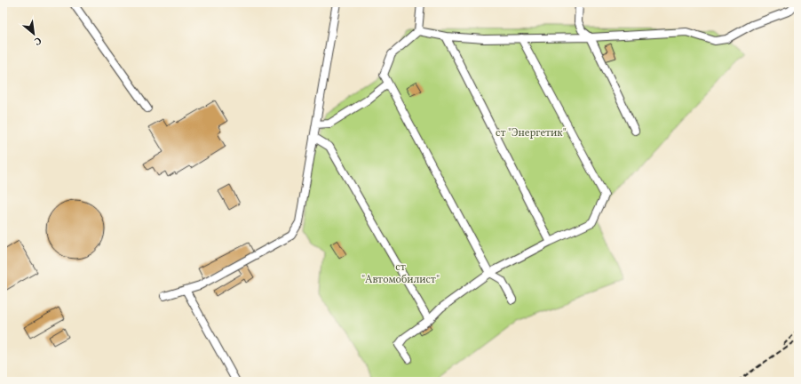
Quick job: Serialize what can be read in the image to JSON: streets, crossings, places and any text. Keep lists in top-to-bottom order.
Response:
{
  "parks": ["ст \"Энергетик\"", "ст \"Автомобилист\""],
  "north": "bottom right"
}
